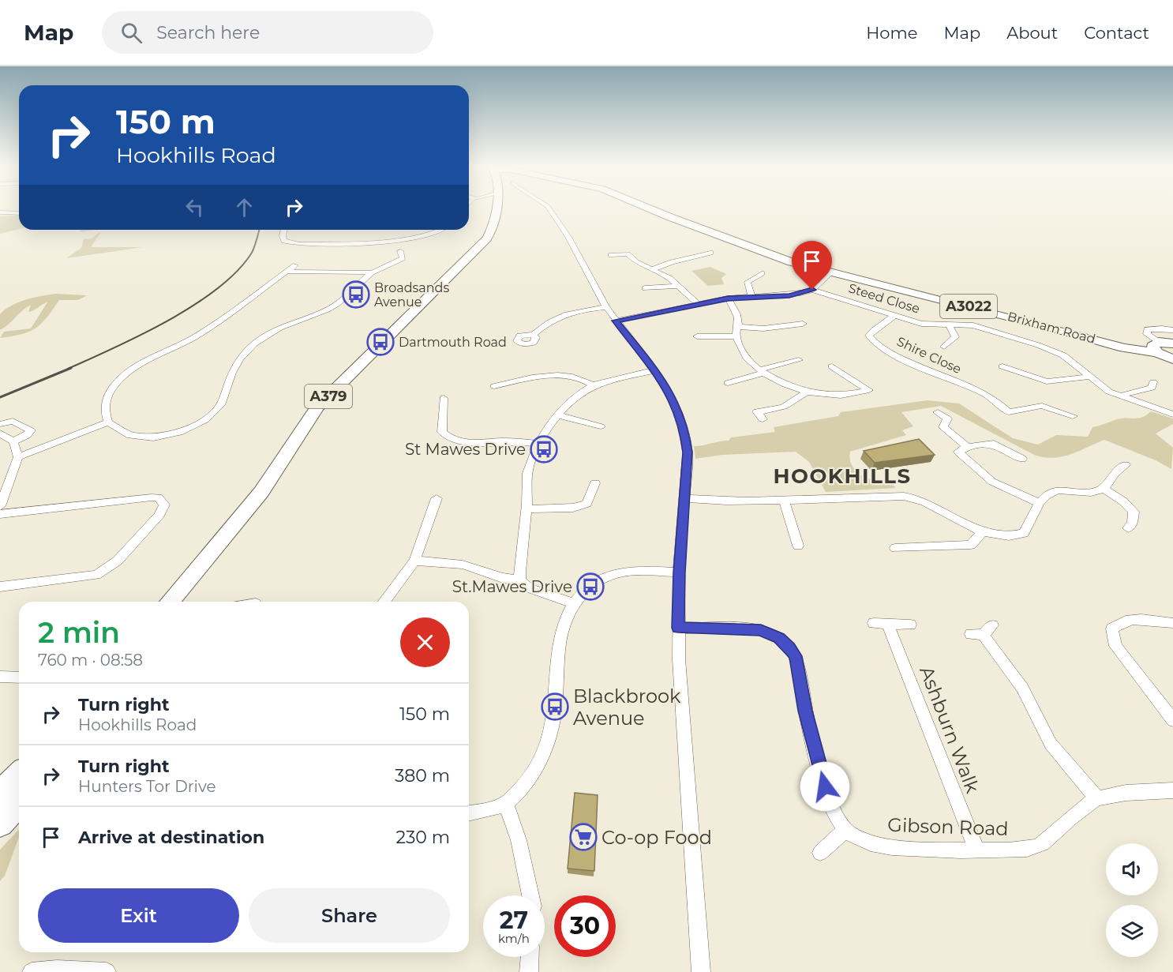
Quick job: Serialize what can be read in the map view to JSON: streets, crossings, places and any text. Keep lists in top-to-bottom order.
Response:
{
  "streets": {
    "main road": ["A3022", "Brixham Road", "A379"],
    "street": [
      "Steed Close",
      "Shire Close",
      "Ashburn Walk",
      "Gibson Road"
    ]
  },
  "crossings": [
    ["Steed Close", "Shire Close"],
    ["Ashburn Walk", "Gibson Road"]
  ],
  "districts": ["HOOKHILLS"],
  "places": {
    "bus stop": [
      "Broadsands Avenue",
      "Dartmouth Road",
      "St Mawes Drive",
      "St.Mawes Drive",
      "Blackbrook Avenue"
    ],
    "supermarket": ["Co-op Food"]
  },
  "page": {
    "header": "Map",
    "search": "Search here",
    "nav": [
      "Home",
      "Map",
      "About",
      "Contact"
    ],
    "turn": ["150 m", "Hookhills Road"],
    "heading": ["2 min", "760 m · 08:58"],
    "list": [
      {
        "name": "Turn right",
        "note": "Hookhills Road",
        "value": "150 m"
      },
      {
        "name": "Turn right",
        "note": "Hunters Tor Drive",
        "value": "380 m"
      },
      {
        "name": "Arrive at destination",
        "value": "230 m"
      }
    ],
    "buttons": ["Exit", "Share"],
    "speed": "27 km/h",
    "limit": "30"
  }
}
